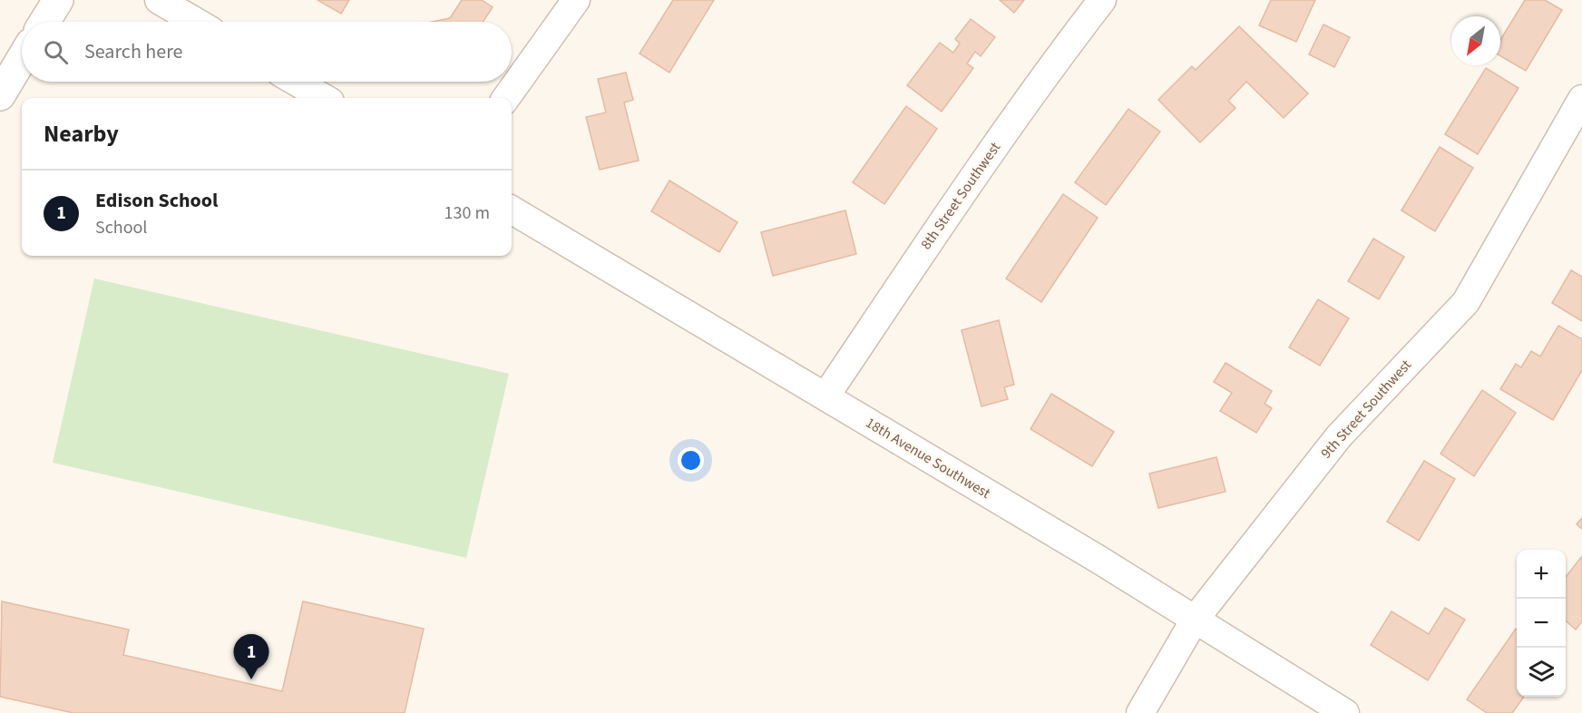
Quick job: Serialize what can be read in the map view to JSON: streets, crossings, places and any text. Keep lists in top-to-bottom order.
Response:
{
  "streets": {
    "street": ["8th Street Southwest", "9th Street Southwest", "18th Avenue Southwest"]
  },
  "crossings": [
    ["8th Street Southwest", "18th Avenue Southwest"],
    ["9th Street Southwest", "18th Avenue Southwest"]
  ],
  "north": "bottom left",
  "page": {
    "search": "Search here",
    "heading": "Nearby",
    "list": [
      {
        "mark": "1",
        "name": "Edison School",
        "note": "School",
        "value": "130 m"
      }
    ],
    "map_buttons": ["+", "−"],
    "pins": "1"
  }
}
